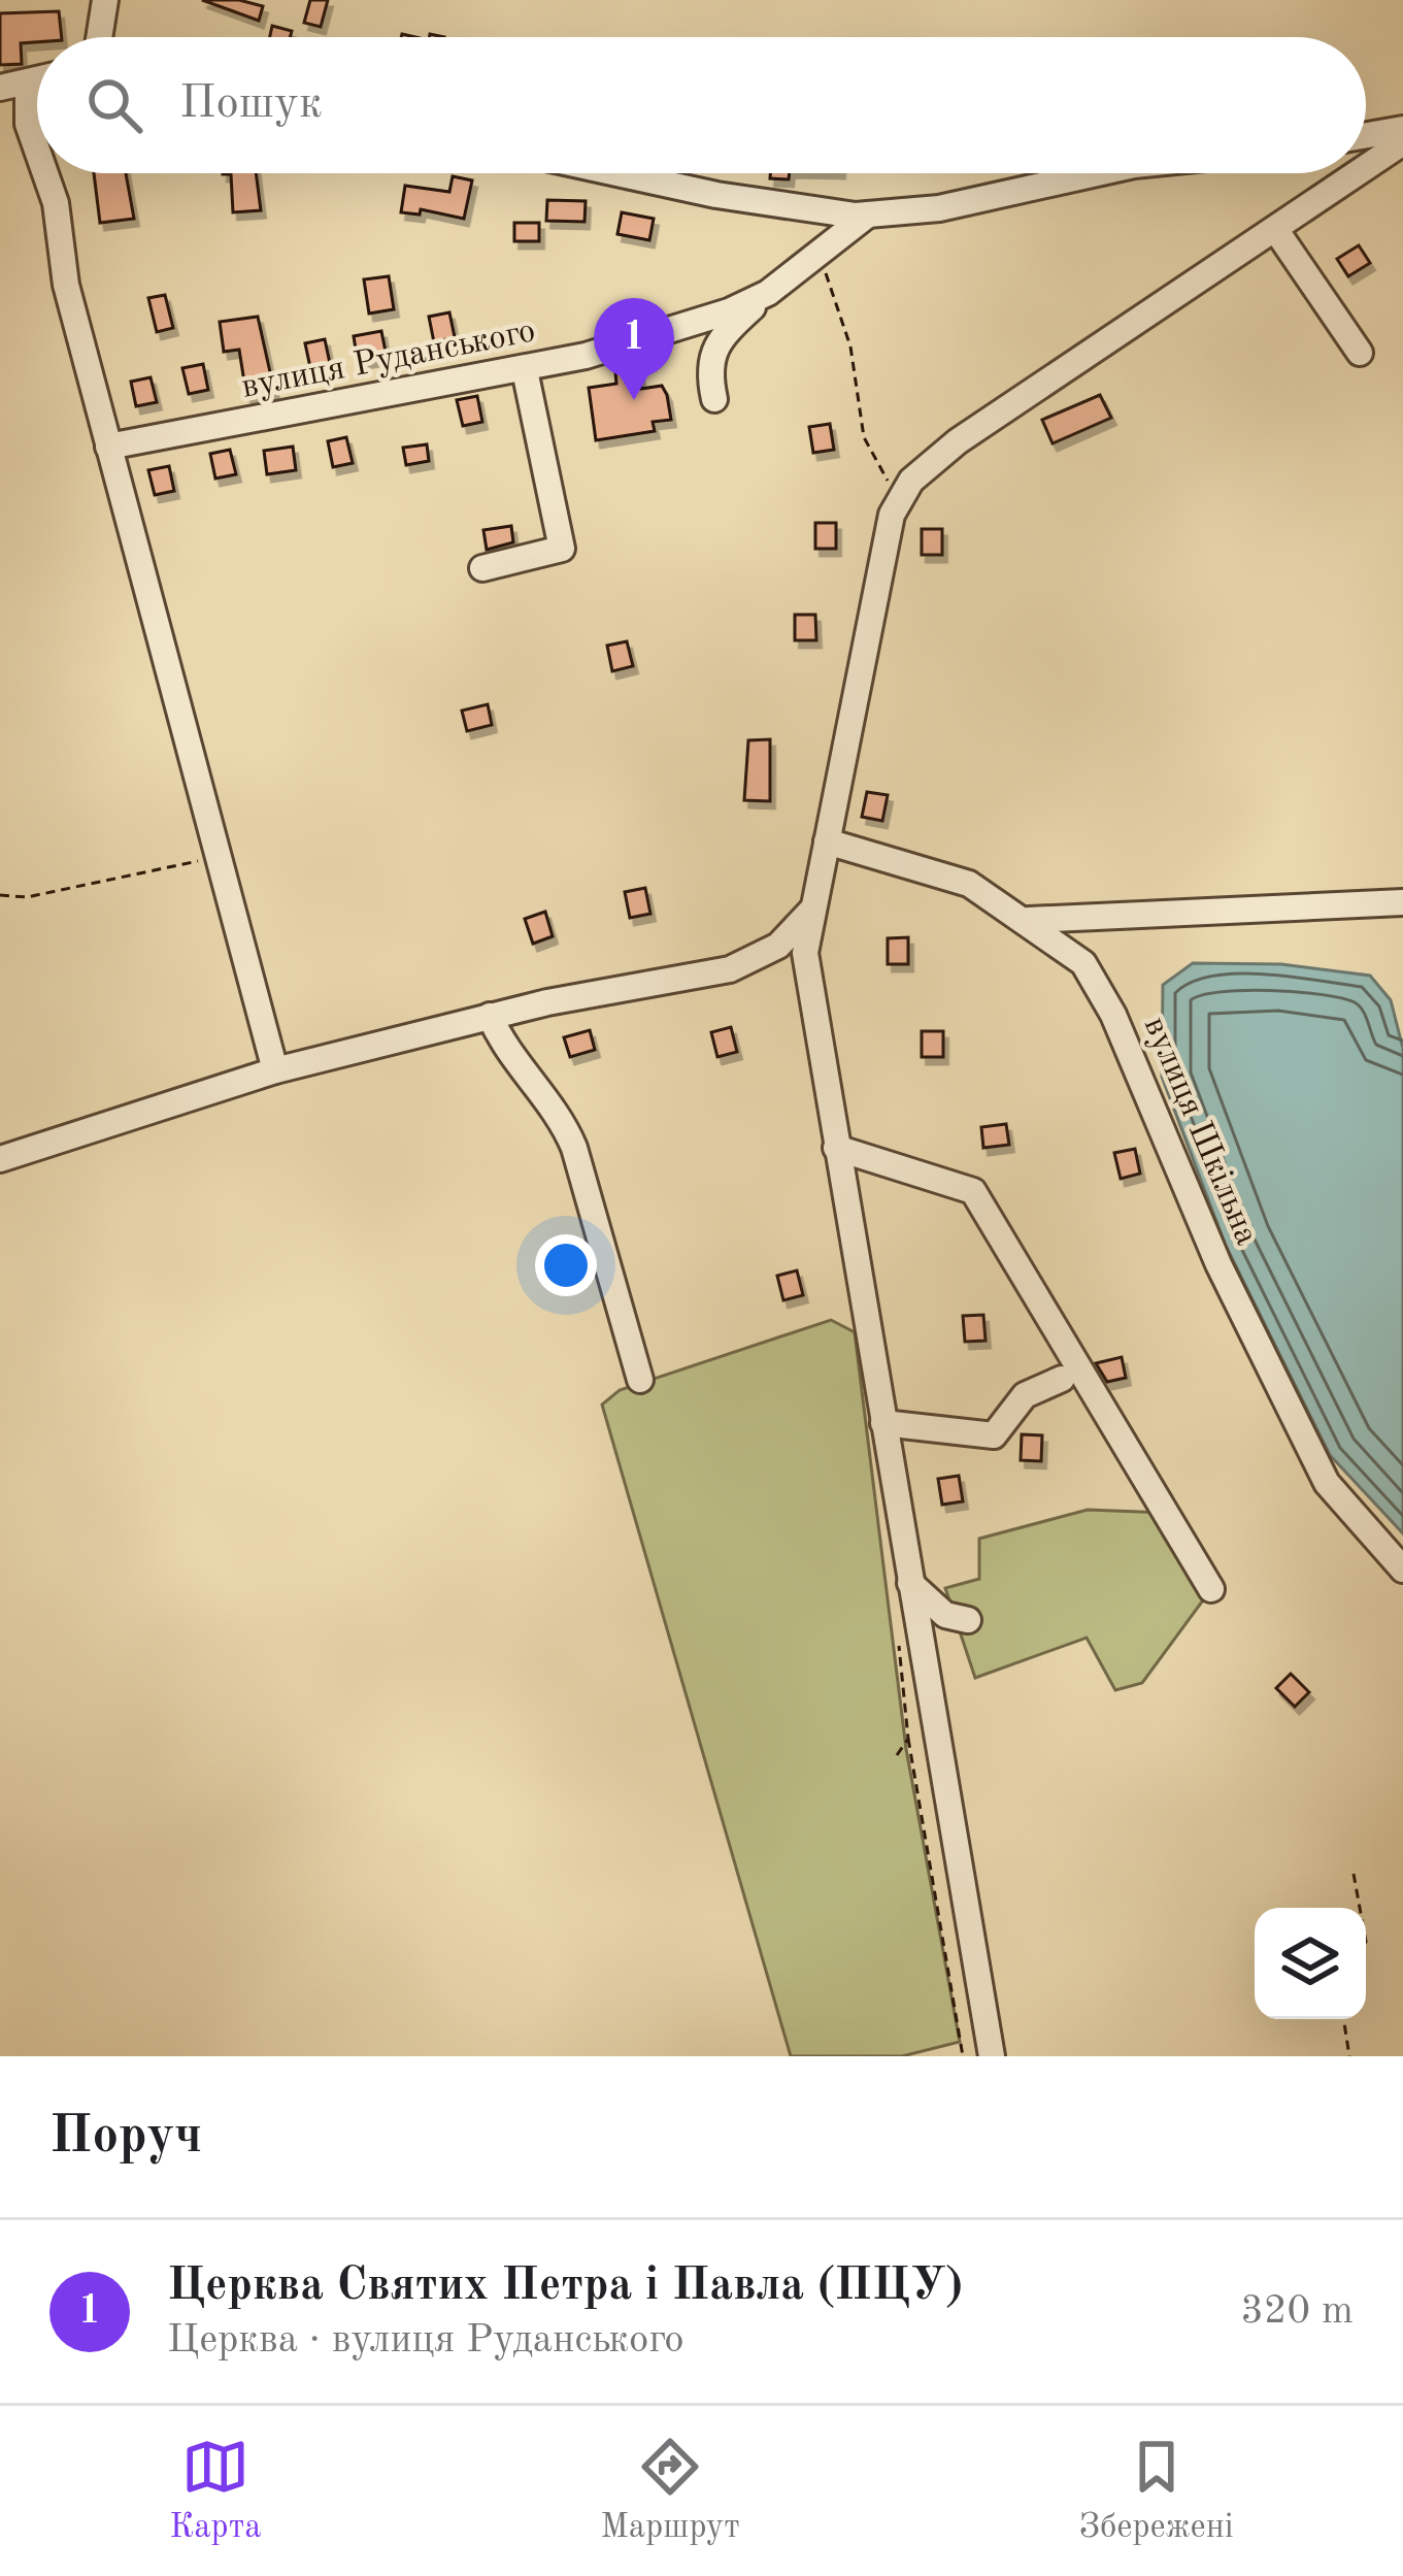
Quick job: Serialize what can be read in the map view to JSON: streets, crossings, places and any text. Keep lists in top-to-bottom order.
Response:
{
  "streets": {
    "street": ["вулиця Руданського", "вулиця Шкільна"]
  },
  "page": {
    "search": "Пошук",
    "pins": "1",
    "heading": "Поруч",
    "list": [
      {
        "mark": "1",
        "name": "Церква Святих Петра і Павла (ПЦУ)",
        "note": "Церква · вулиця Руданського",
        "value": "320 m"
      }
    ],
    "nav": ["Карта", "Маршрут", "Збережені"]
  }
}
